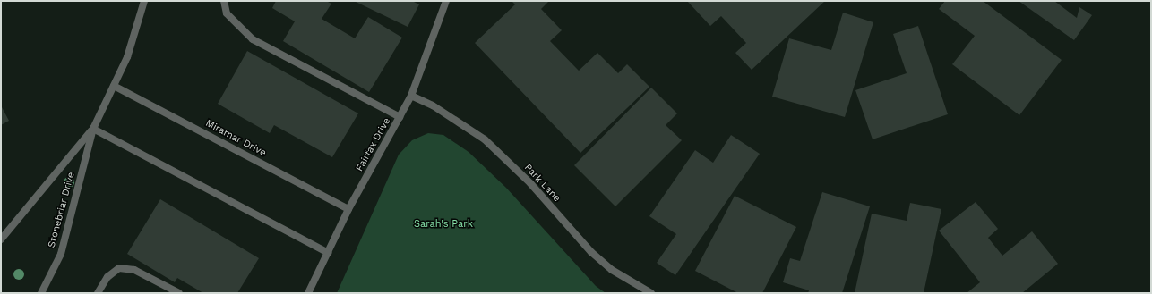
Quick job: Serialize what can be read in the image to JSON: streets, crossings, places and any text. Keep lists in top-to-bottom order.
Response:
{
  "streets": {
    "street": [
      "Miramar Drive",
      "Fairfax Drive",
      "Park Lane",
      "Stonebriar Drive"
    ]
  },
  "crossings": [
    ["Miramar Drive", "Fairfax Drive"],
    ["Miramar Drive", "Stonebriar Drive"],
    ["Fairfax Drive", "Park Lane"]
  ],
  "parks": ["Sarah's Park"]
}
